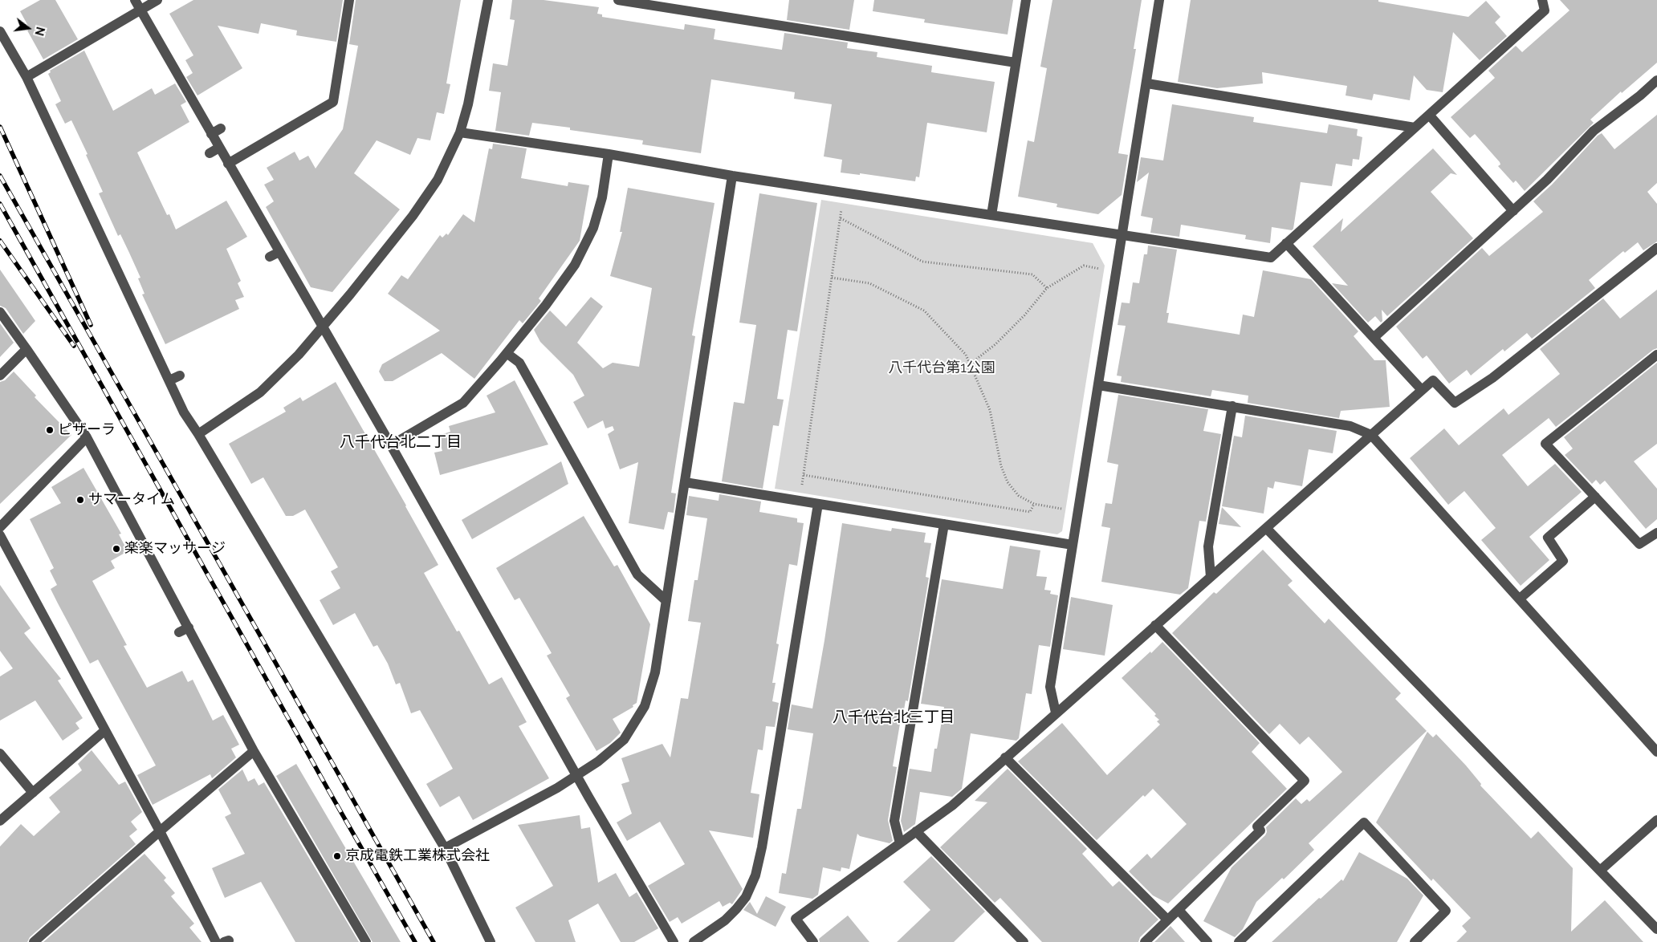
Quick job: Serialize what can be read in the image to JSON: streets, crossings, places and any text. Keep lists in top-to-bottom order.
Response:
{
  "districts": ["八千代台北二丁目", "八千代台北三丁目"],
  "parks": ["八千代台第1公園"],
  "places": [
    "ピザーラ",
    "サマータイム",
    "楽楽マッサージ",
    "京成電鉄工業株式会社"
  ],
  "north": "right"
}
